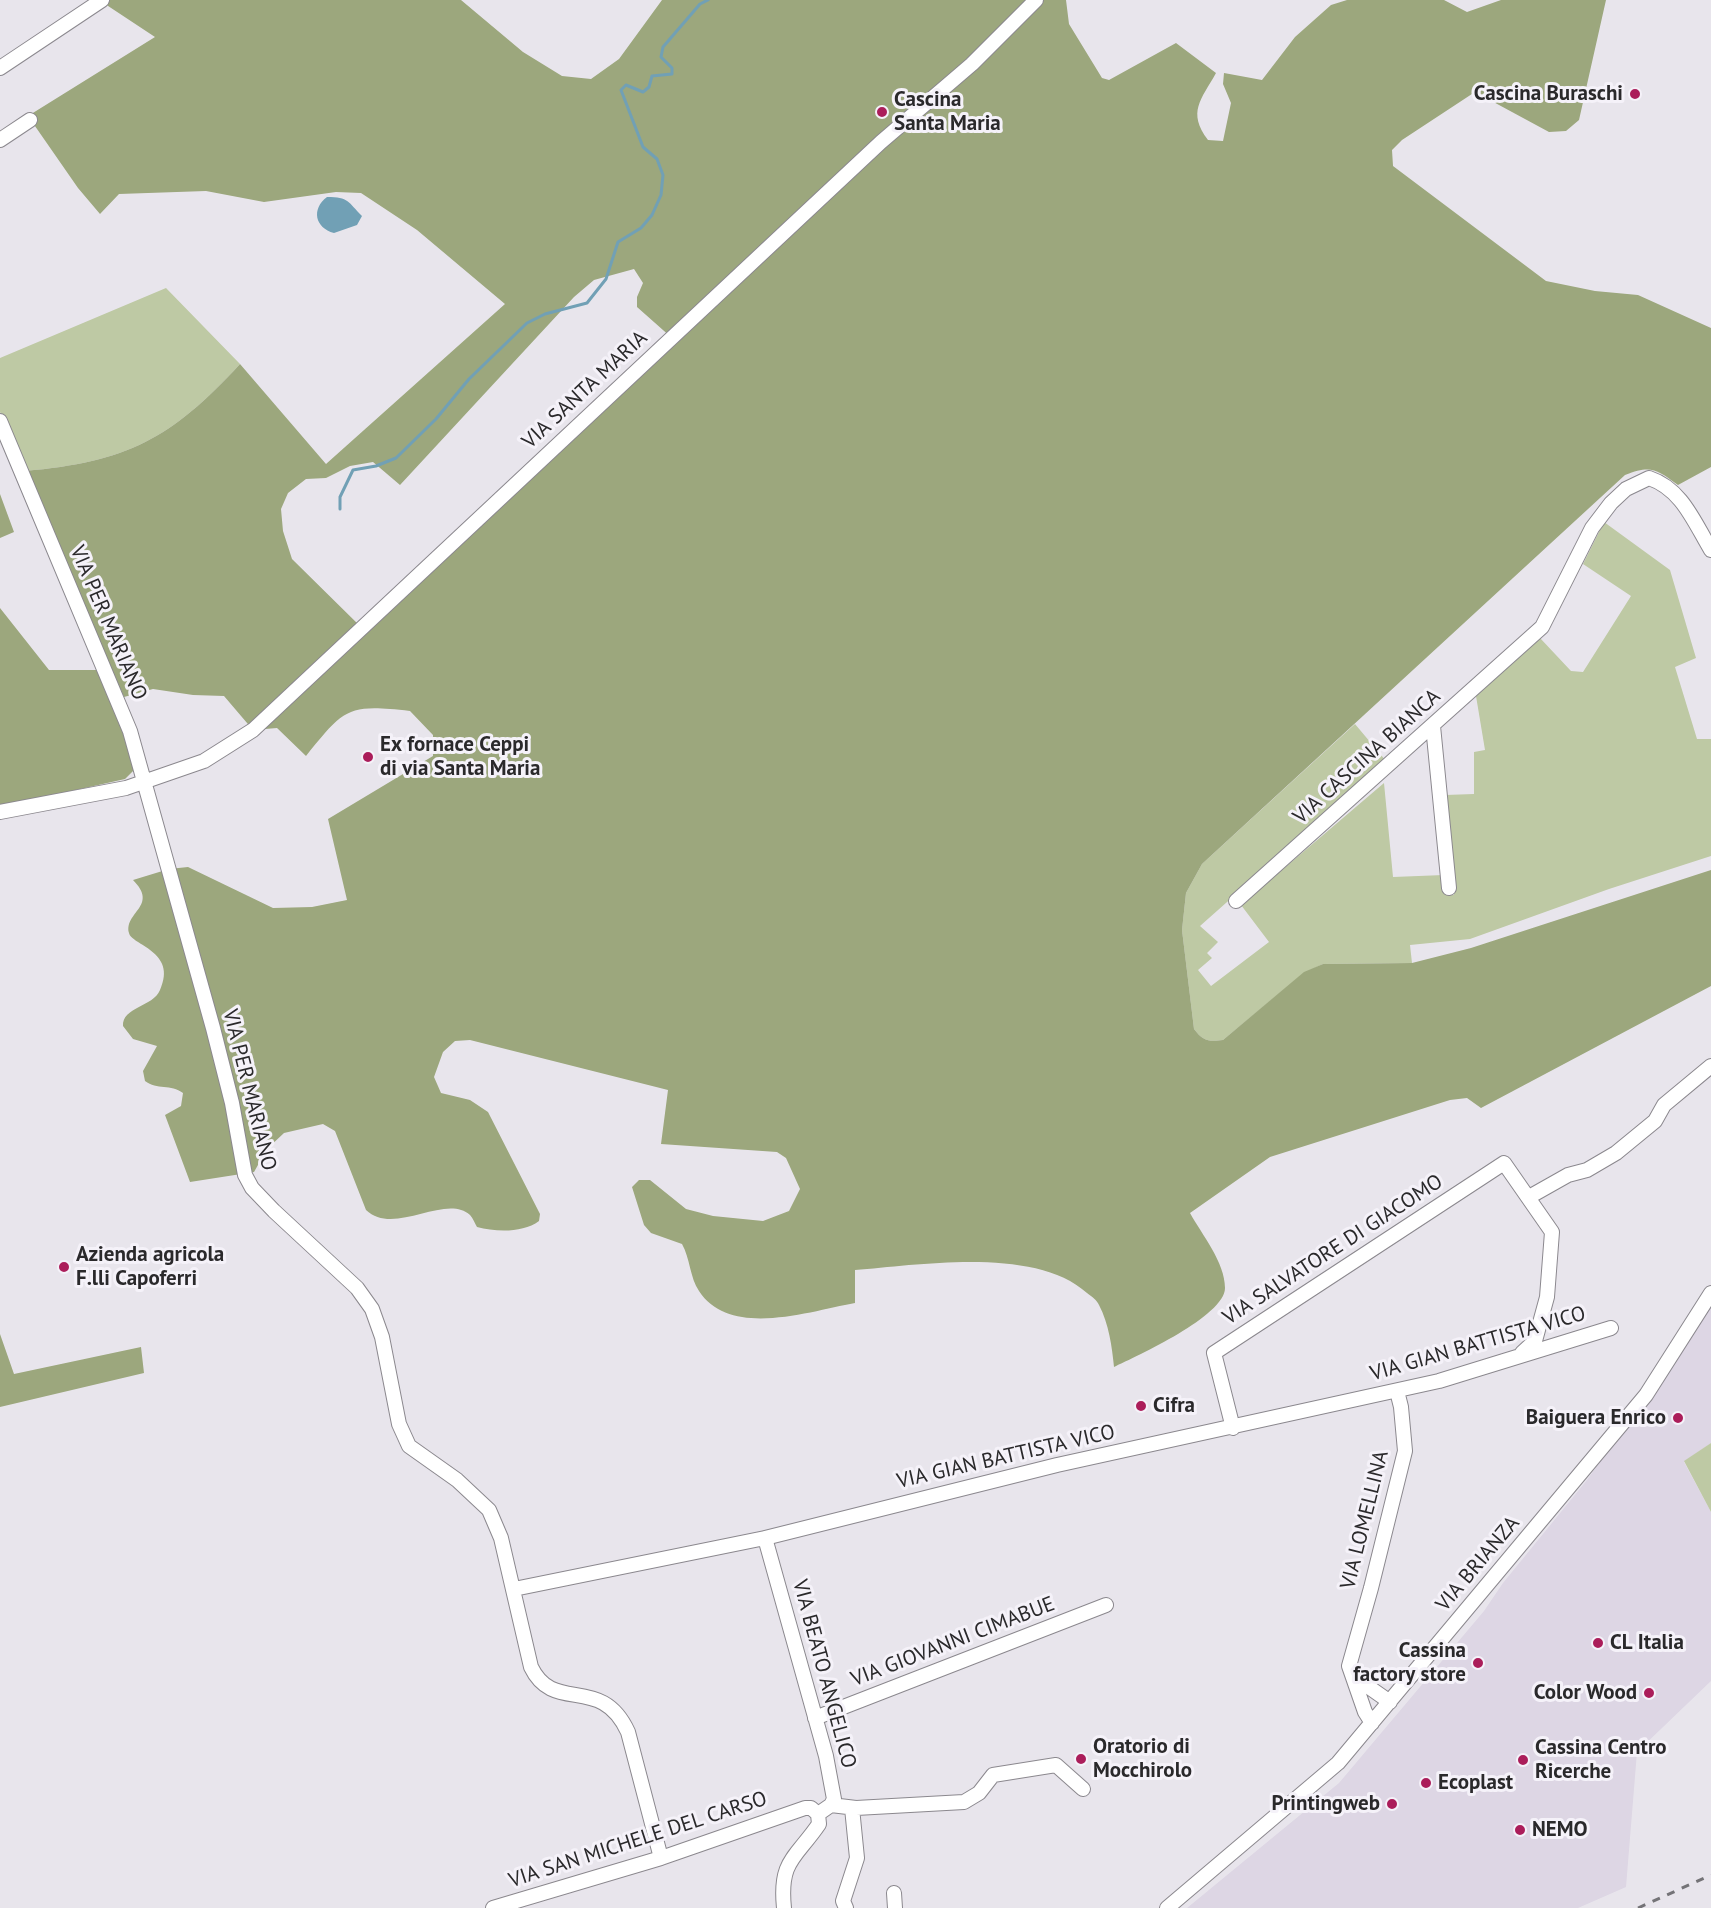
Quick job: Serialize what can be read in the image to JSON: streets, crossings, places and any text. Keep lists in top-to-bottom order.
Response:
{
  "streets": {
    "street": [
      "VIA SANTA MARIA",
      "VIA PER MARIANO",
      "VIA CASCINA BIANCA",
      "VIA SALVATORE DI GIACOMO",
      "VIA GIAN BATTISTA VICO",
      "VIA LOMELLINA",
      "VIA BRIANZA",
      "VIA GIOVANNI CIMABUE",
      "VIA BEATO ANGELICO",
      "VIA SAN MICHELE DEL CARSO"
    ]
  },
  "crossings": [
    ["VIA SANTA MARIA", "VIA PER MARIANO"],
    ["VIA PER MARIANO", "VIA GIAN BATTISTA VICO"],
    ["VIA PER MARIANO", "VIA SAN MICHELE DEL CARSO"],
    ["VIA SALVATORE DI GIACOMO", "VIA GIAN BATTISTA VICO"],
    ["VIA GIAN BATTISTA VICO", "VIA LOMELLINA"],
    ["VIA GIAN BATTISTA VICO", "VIA BEATO ANGELICO"],
    ["VIA GIOVANNI CIMABUE", "VIA BEATO ANGELICO"]
  ],
  "places": [
    "Cascina Buraschi",
    "Cascina Santa Maria",
    "Ex fornace Ceppi di via Santa Maria",
    "Azienda agricola F.lli Capoferri",
    "Cifra",
    "Baiguera Enrico",
    "CL Italia",
    "Cassina factory store",
    "Color Wood",
    "Oratorio di Mocchirolo",
    "Cassina Centro Ricerche",
    "Ecoplast",
    "Printingweb",
    "NEMO"
  ]
}
